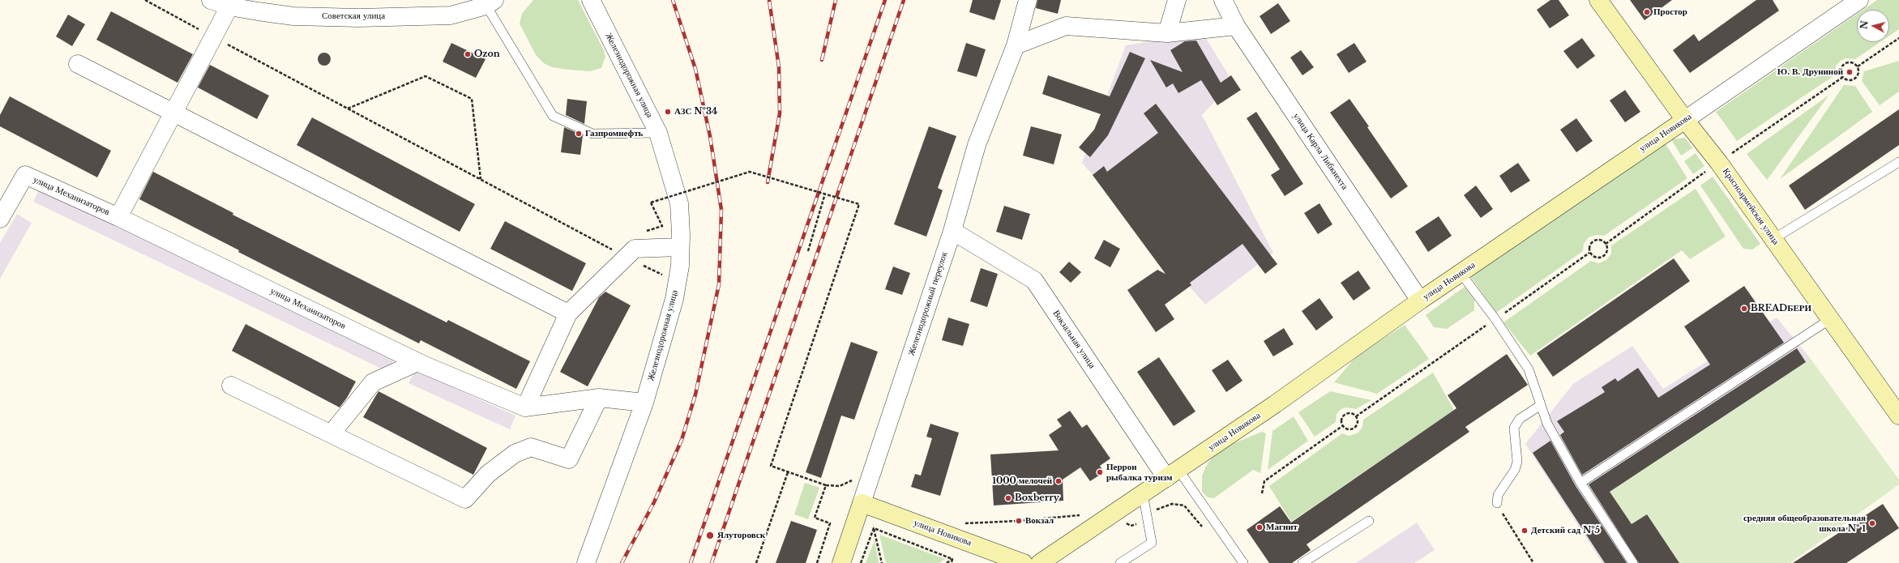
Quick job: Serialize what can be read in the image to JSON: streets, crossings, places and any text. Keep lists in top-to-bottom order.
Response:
{
  "streets": {
    "main road": ["улица Новикова", "Красноармейская улица", "Железнодорожный переулок"],
    "street": [
      "Советская улица",
      "Железнодорожная улица",
      "улица Карла Либкнехта",
      "улица Механизаторов",
      "Вокзальная улица"
    ]
  },
  "crossings": [
    ["улица Новикова", "улица Карла Либкнехта"],
    ["улица Новикова", "Красноармейская улица"],
    ["улица Новикова", "Железнодорожный переулок"],
    ["улица Новикова", "Вокзальная улица"],
    ["Железнодорожный переулок", "Вокзальная улица"]
  ],
  "places": [
    "Простор",
    "Ozon",
    "Ю. В. Друниной",
    "АЗС №34",
    "Газпромнефть",
    "BREADБЕРИ",
    "Перрон рыбалка туризм",
    "1000 мелочей",
    "Boxberry",
    "Вокзал",
    "средняя общеобразовательная школа № 1",
    "Магнит",
    "Детский сад №5",
    "Ялуторовск"
  ],
  "north": "left"
}
